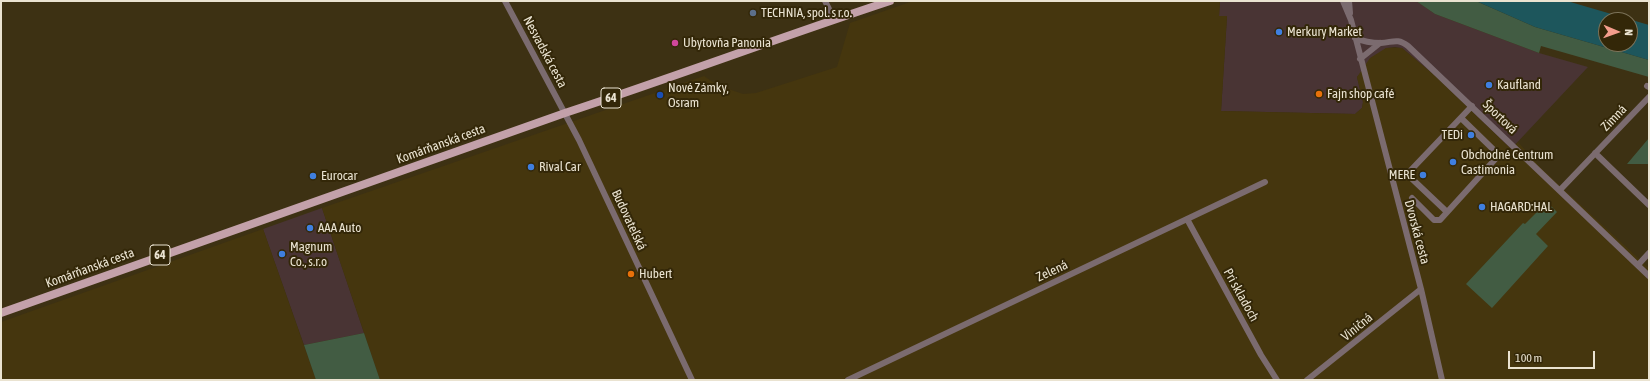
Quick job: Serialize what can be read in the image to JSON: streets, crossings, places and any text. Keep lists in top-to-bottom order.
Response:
{
  "streets": {
    "main road": ["64", "Komárňanská cesta"],
    "street": [
      "Nesvadská cesta",
      "Športová",
      "Zimná",
      "Budovateľská",
      "Dvorská cesta",
      "Zelená",
      "Pri skladoch",
      "Viničná"
    ]
  },
  "crossings": [
    ["Nesvadská cesta", "Komárňanská cesta"],
    ["Nesvadská cesta", "Budovateľská"],
    ["Športová", "Zimná"],
    ["Športová", "Dvorská cesta"],
    ["Komárňanská cesta", "Budovateľská"],
    ["Dvorská cesta", "Viničná"],
    ["Zelená", "Pri skladoch"]
  ],
  "places": [
    "TECHNIA, spol. s r.o.",
    "Merkury Market",
    "Ubytovňa Panonia",
    "Kaufland",
    "Fajn shop café",
    "Nové Zámky, Osram",
    "TEDi",
    "Obchodné Centrum Castimonia",
    "Rival Car",
    "MERE",
    "Eurocar",
    "HAGARD:HAL",
    "AAA Auto",
    "Magnum Co., s.r.o",
    "Hubert"
  ],
  "scale_bar": "100 m",
  "north": "right"
}
